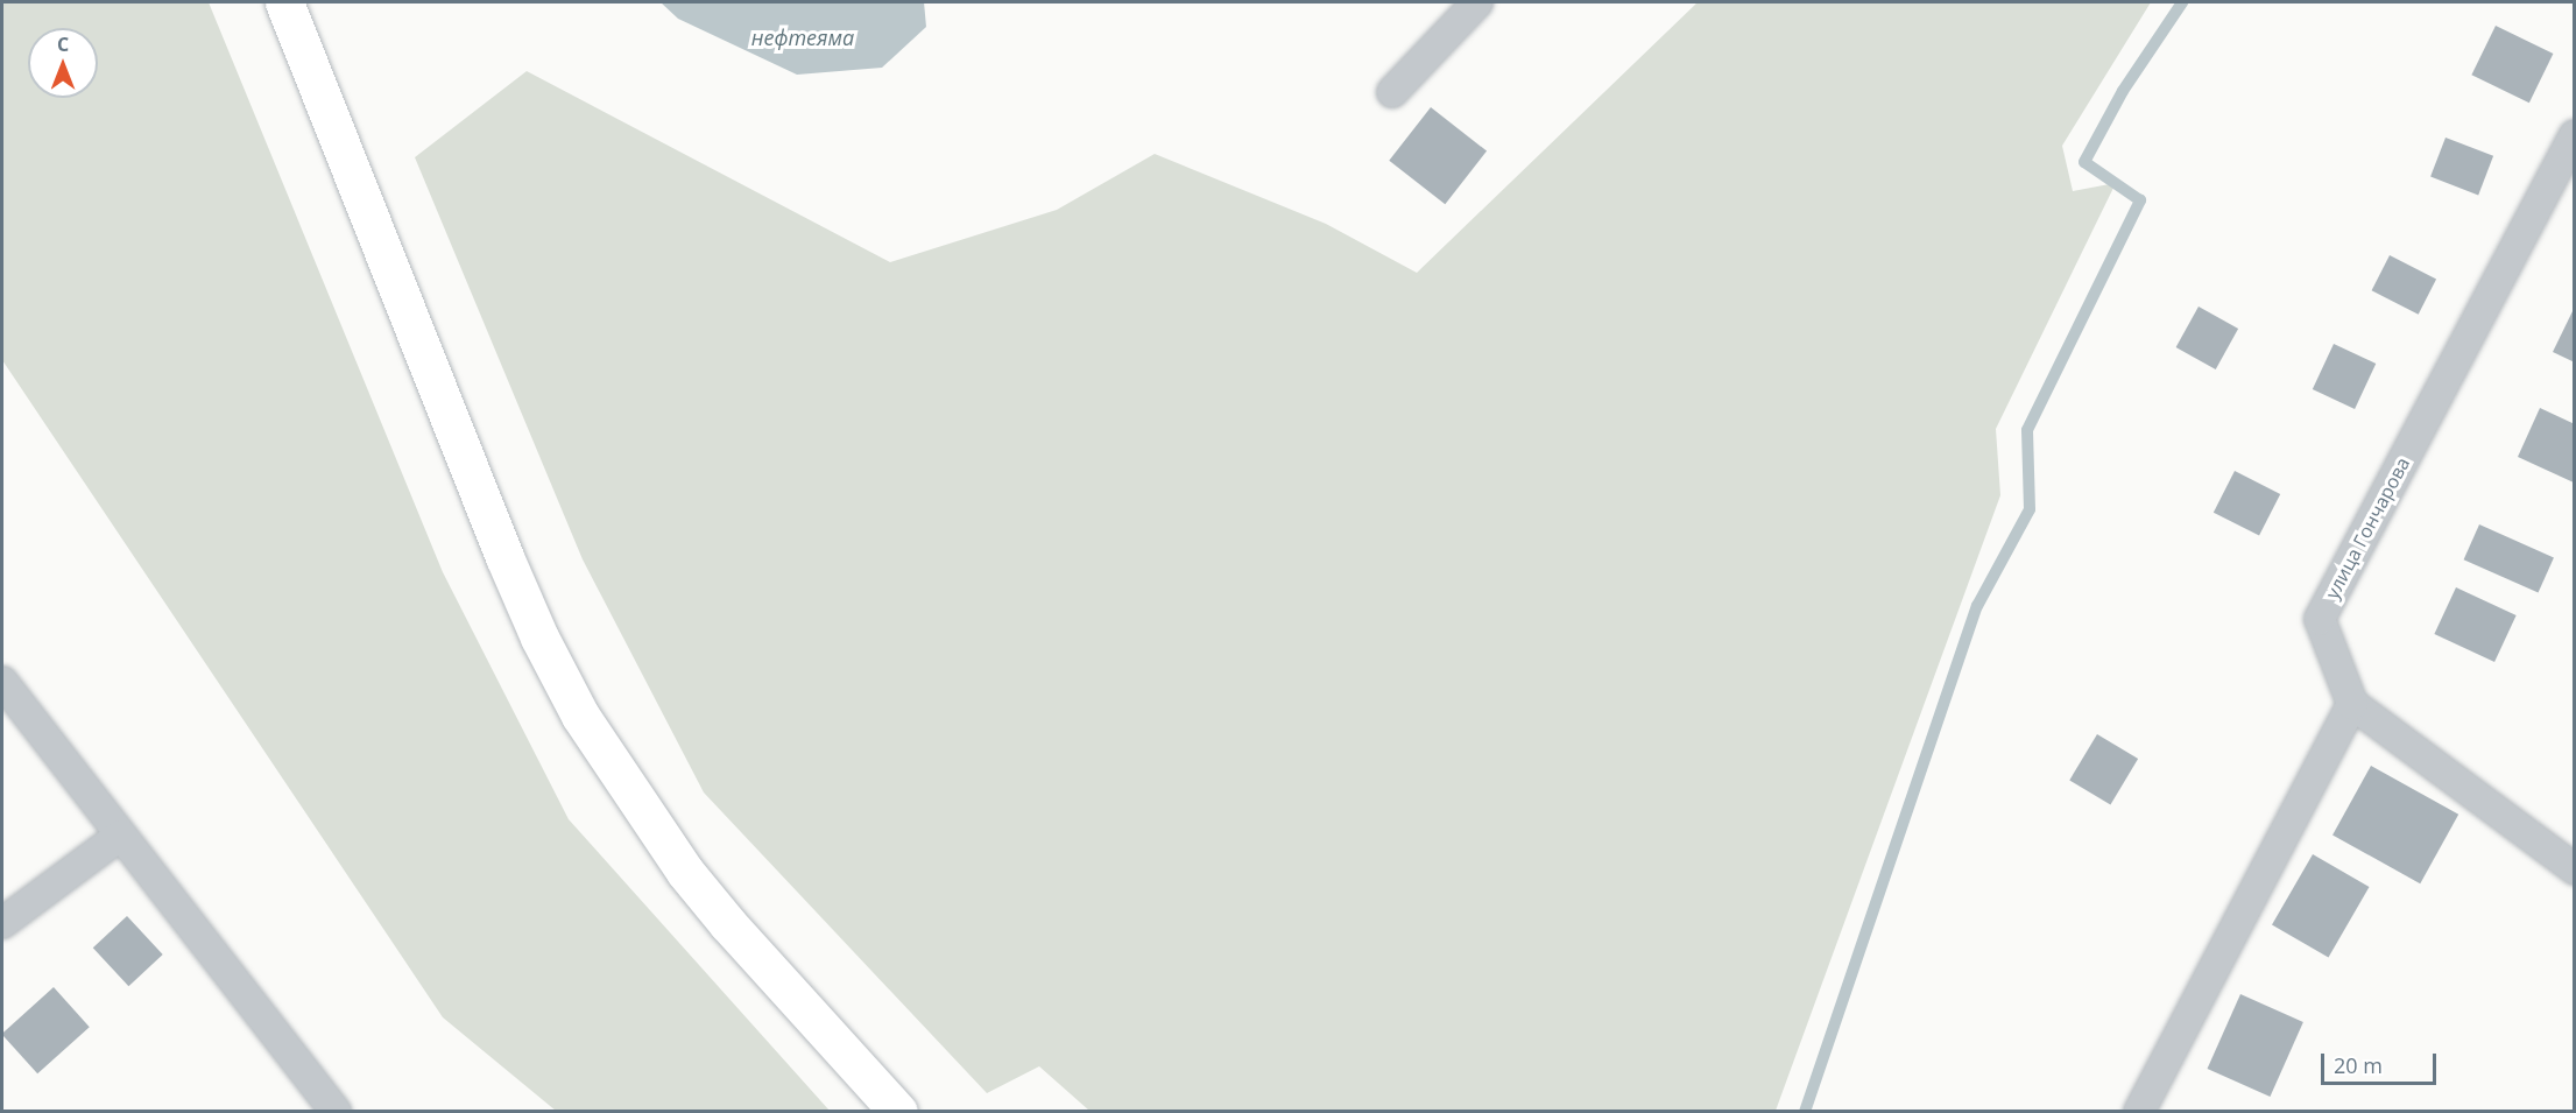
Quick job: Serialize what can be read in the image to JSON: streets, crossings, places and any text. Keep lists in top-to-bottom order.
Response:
{
  "streets": {
    "street": ["улица Гончарова"]
  },
  "water": ["нефтеяма"],
  "scale_bar": "20 m",
  "north": "top"
}
